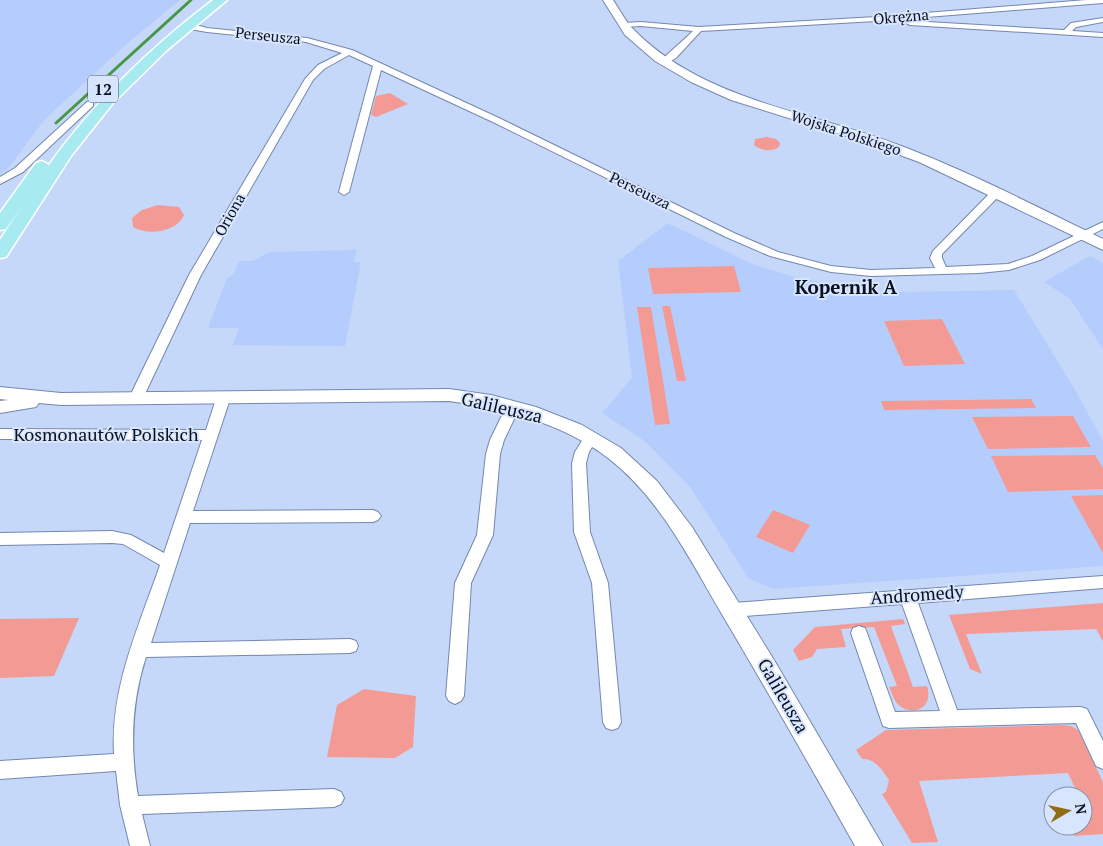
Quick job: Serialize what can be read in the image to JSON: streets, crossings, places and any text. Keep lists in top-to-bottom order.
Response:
{
  "streets": {
    "main road": ["12"],
    "street": [
      "Okrężna",
      "Perseusza",
      "Wojska Polskiego",
      "Oriona",
      "Galileusza",
      "Kosmonautów Polskich",
      "Andromedy"
    ]
  },
  "crossings": [
    ["Okrężna", "Wojska Polskiego"],
    ["Perseusza", "12"],
    ["Perseusza", "Wojska Polskiego"],
    ["Perseusza", "Oriona"],
    ["Oriona", "Galileusza"],
    ["Galileusza", "Kosmonautów Polskich"],
    ["Galileusza", "Andromedy"]
  ],
  "districts": ["Kopernik A"],
  "north": "right"
}
